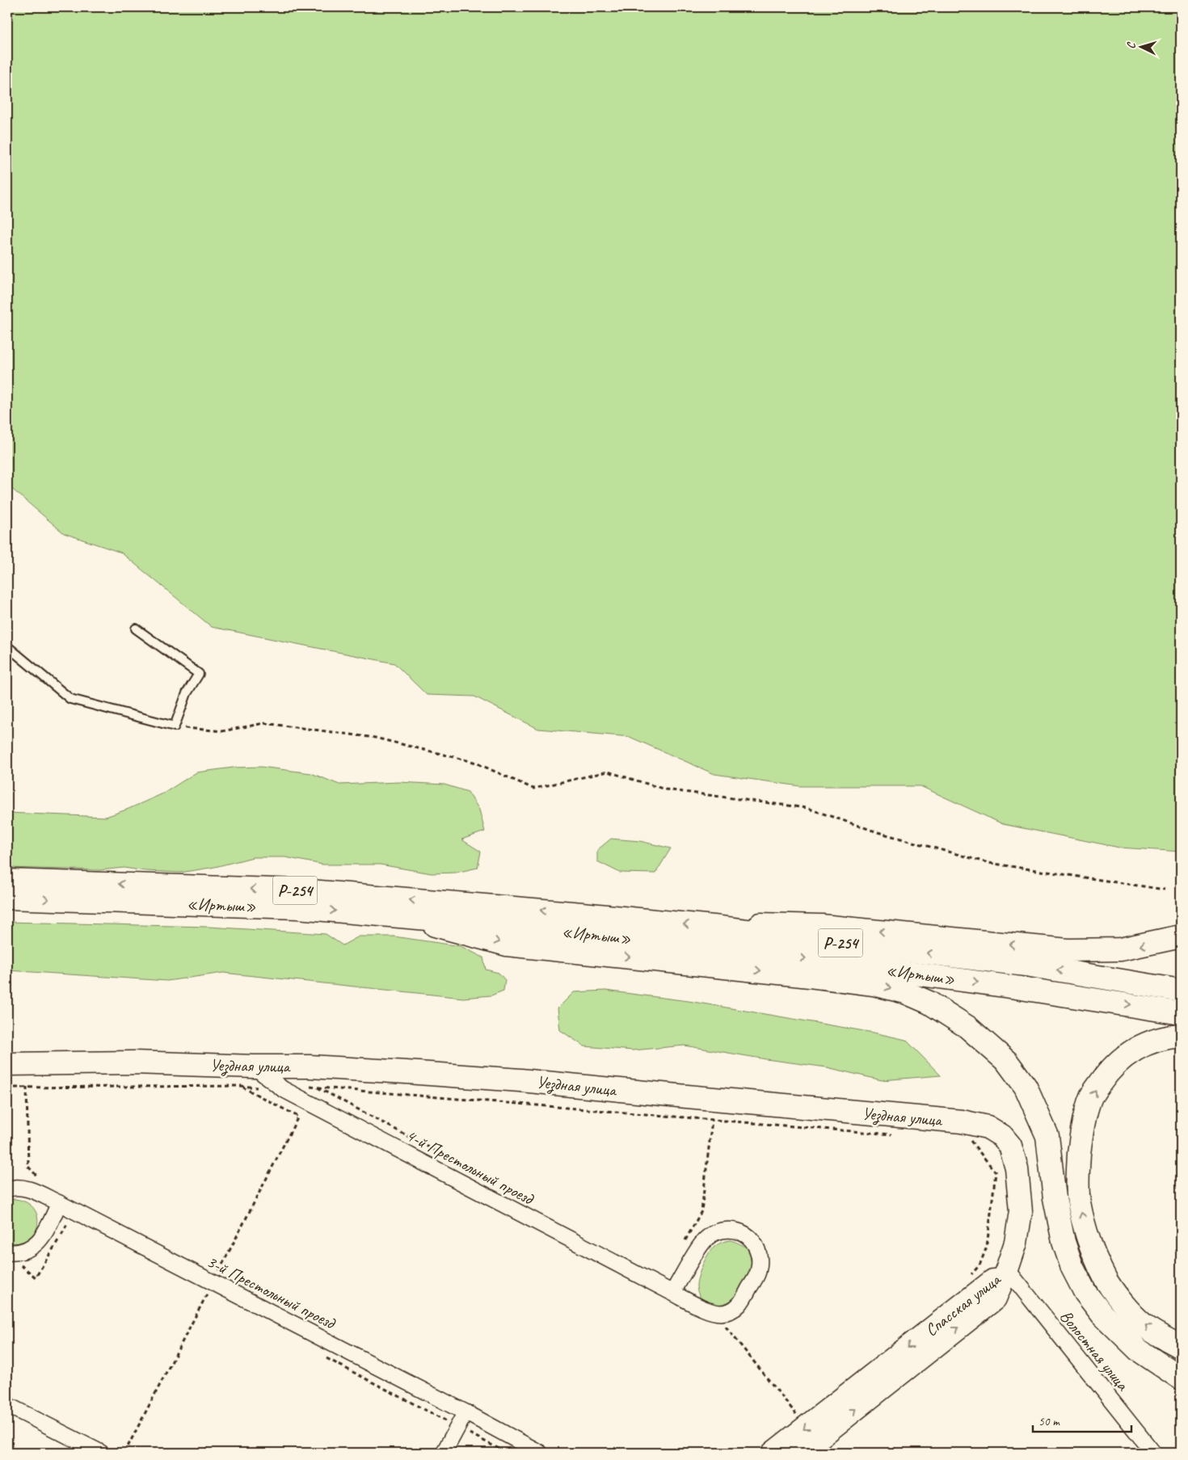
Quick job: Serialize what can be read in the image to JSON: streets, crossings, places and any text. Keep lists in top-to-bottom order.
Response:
{
  "streets": {
    "main road": [
      "Р-254",
      "«Иртыш»",
      "Уездная улица",
      "Спасская улица"
    ],
    "street": ["4-й Престольный проезд", "3-й Престольный проезд", "Волостная улица"]
  },
  "crossings": [
    ["Уездная улица", "4-й Престольный проезд"],
    ["Уездная улица", "Спасская улица"],
    ["Уездная улица", "Волостная улица"],
    ["Спасская улица", "Волостная улица"]
  ],
  "scale_bar": "50 m",
  "north": "left"
}
